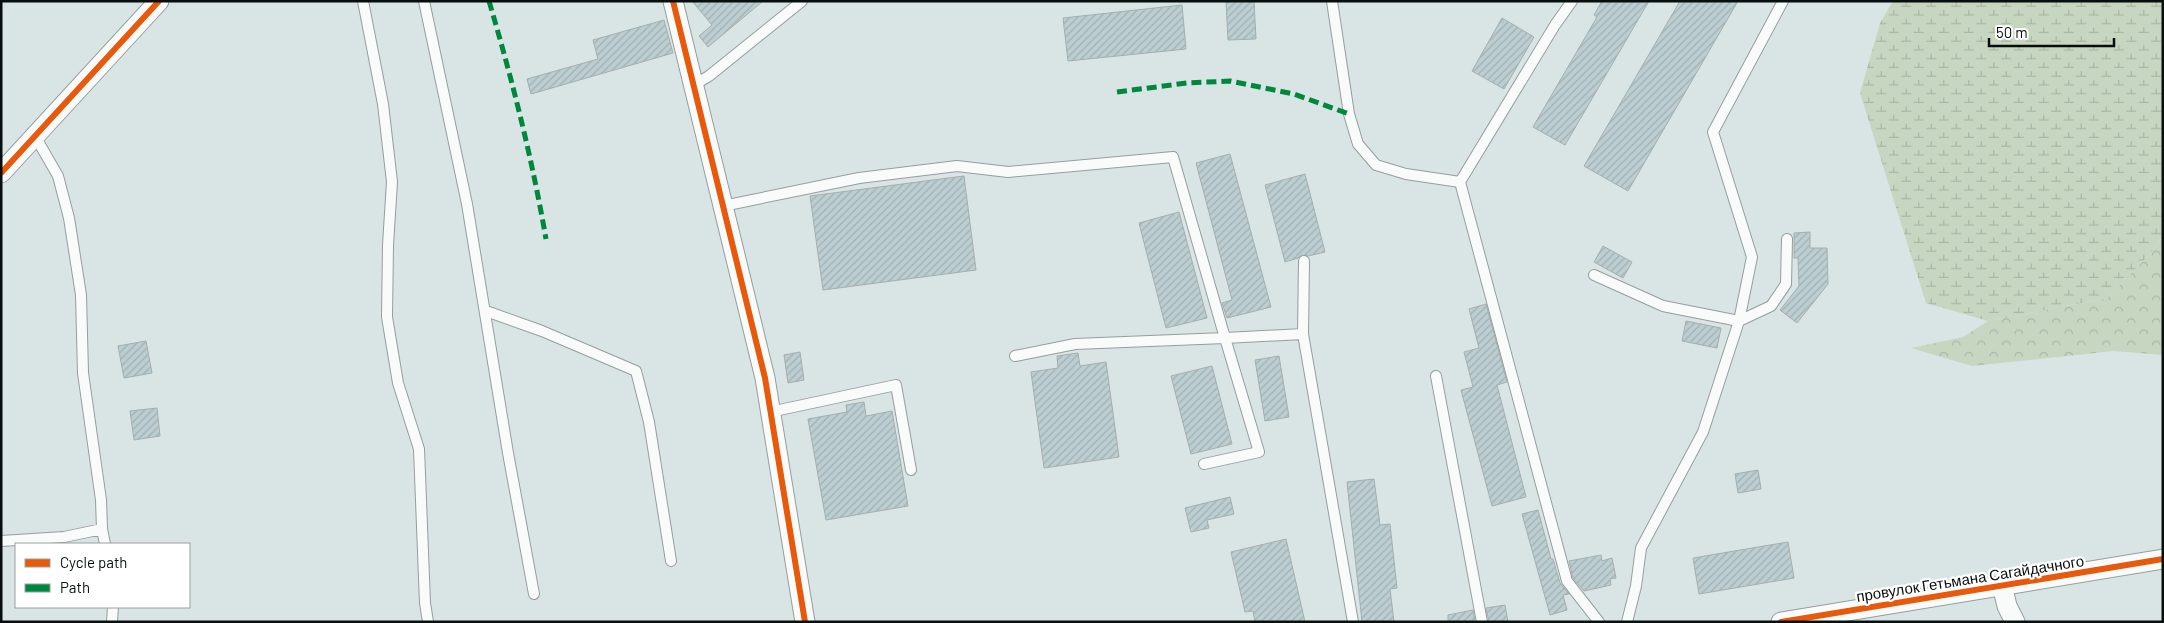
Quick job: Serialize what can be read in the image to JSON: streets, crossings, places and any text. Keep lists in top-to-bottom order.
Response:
{
  "streets": {
    "street": ["провулок Гетьмана Сагайдачного"]
  },
  "legend": ["Cycle path", "Path"],
  "scale_bar": "50 m"
}
